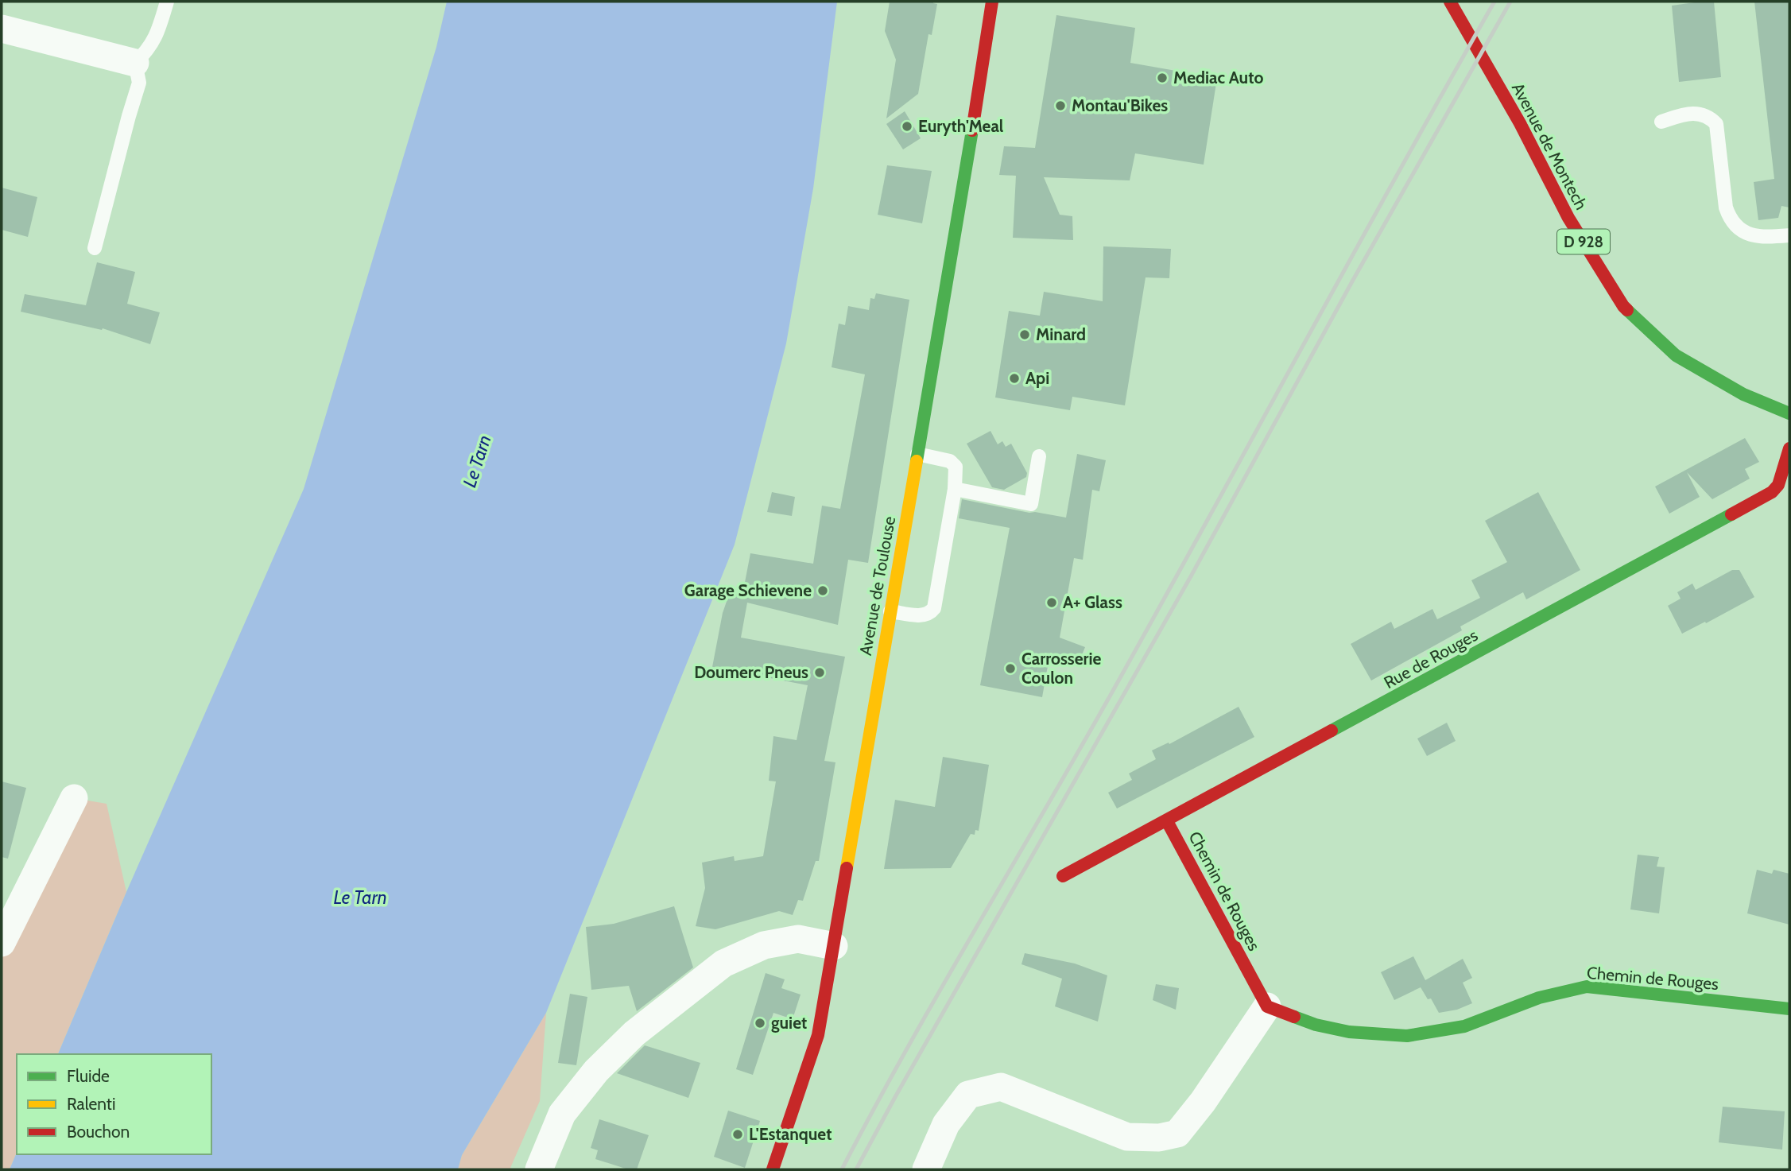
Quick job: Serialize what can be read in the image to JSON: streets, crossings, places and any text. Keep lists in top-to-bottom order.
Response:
{
  "streets": {
    "main road": [
      "Avenue de Montech",
      "D 928",
      "Avenue de Toulouse",
      "Rue de Rouges",
      "Chemin de Rouges"
    ]
  },
  "crossings": [
    ["Rue de Rouges", "Chemin de Rouges"]
  ],
  "water": ["Le Tarn"],
  "places": [
    "Mediac Auto",
    "Montau'Bikes",
    "Euryth'Meal",
    "Minard",
    "Api",
    "Garage Schievene",
    "A+ Glass",
    "Carrosserie Coulon",
    "Doumerc Pneus",
    "guiet",
    "L'Estanquet"
  ],
  "legend": ["Fluide", "Ralenti", "Bouchon"]
}
